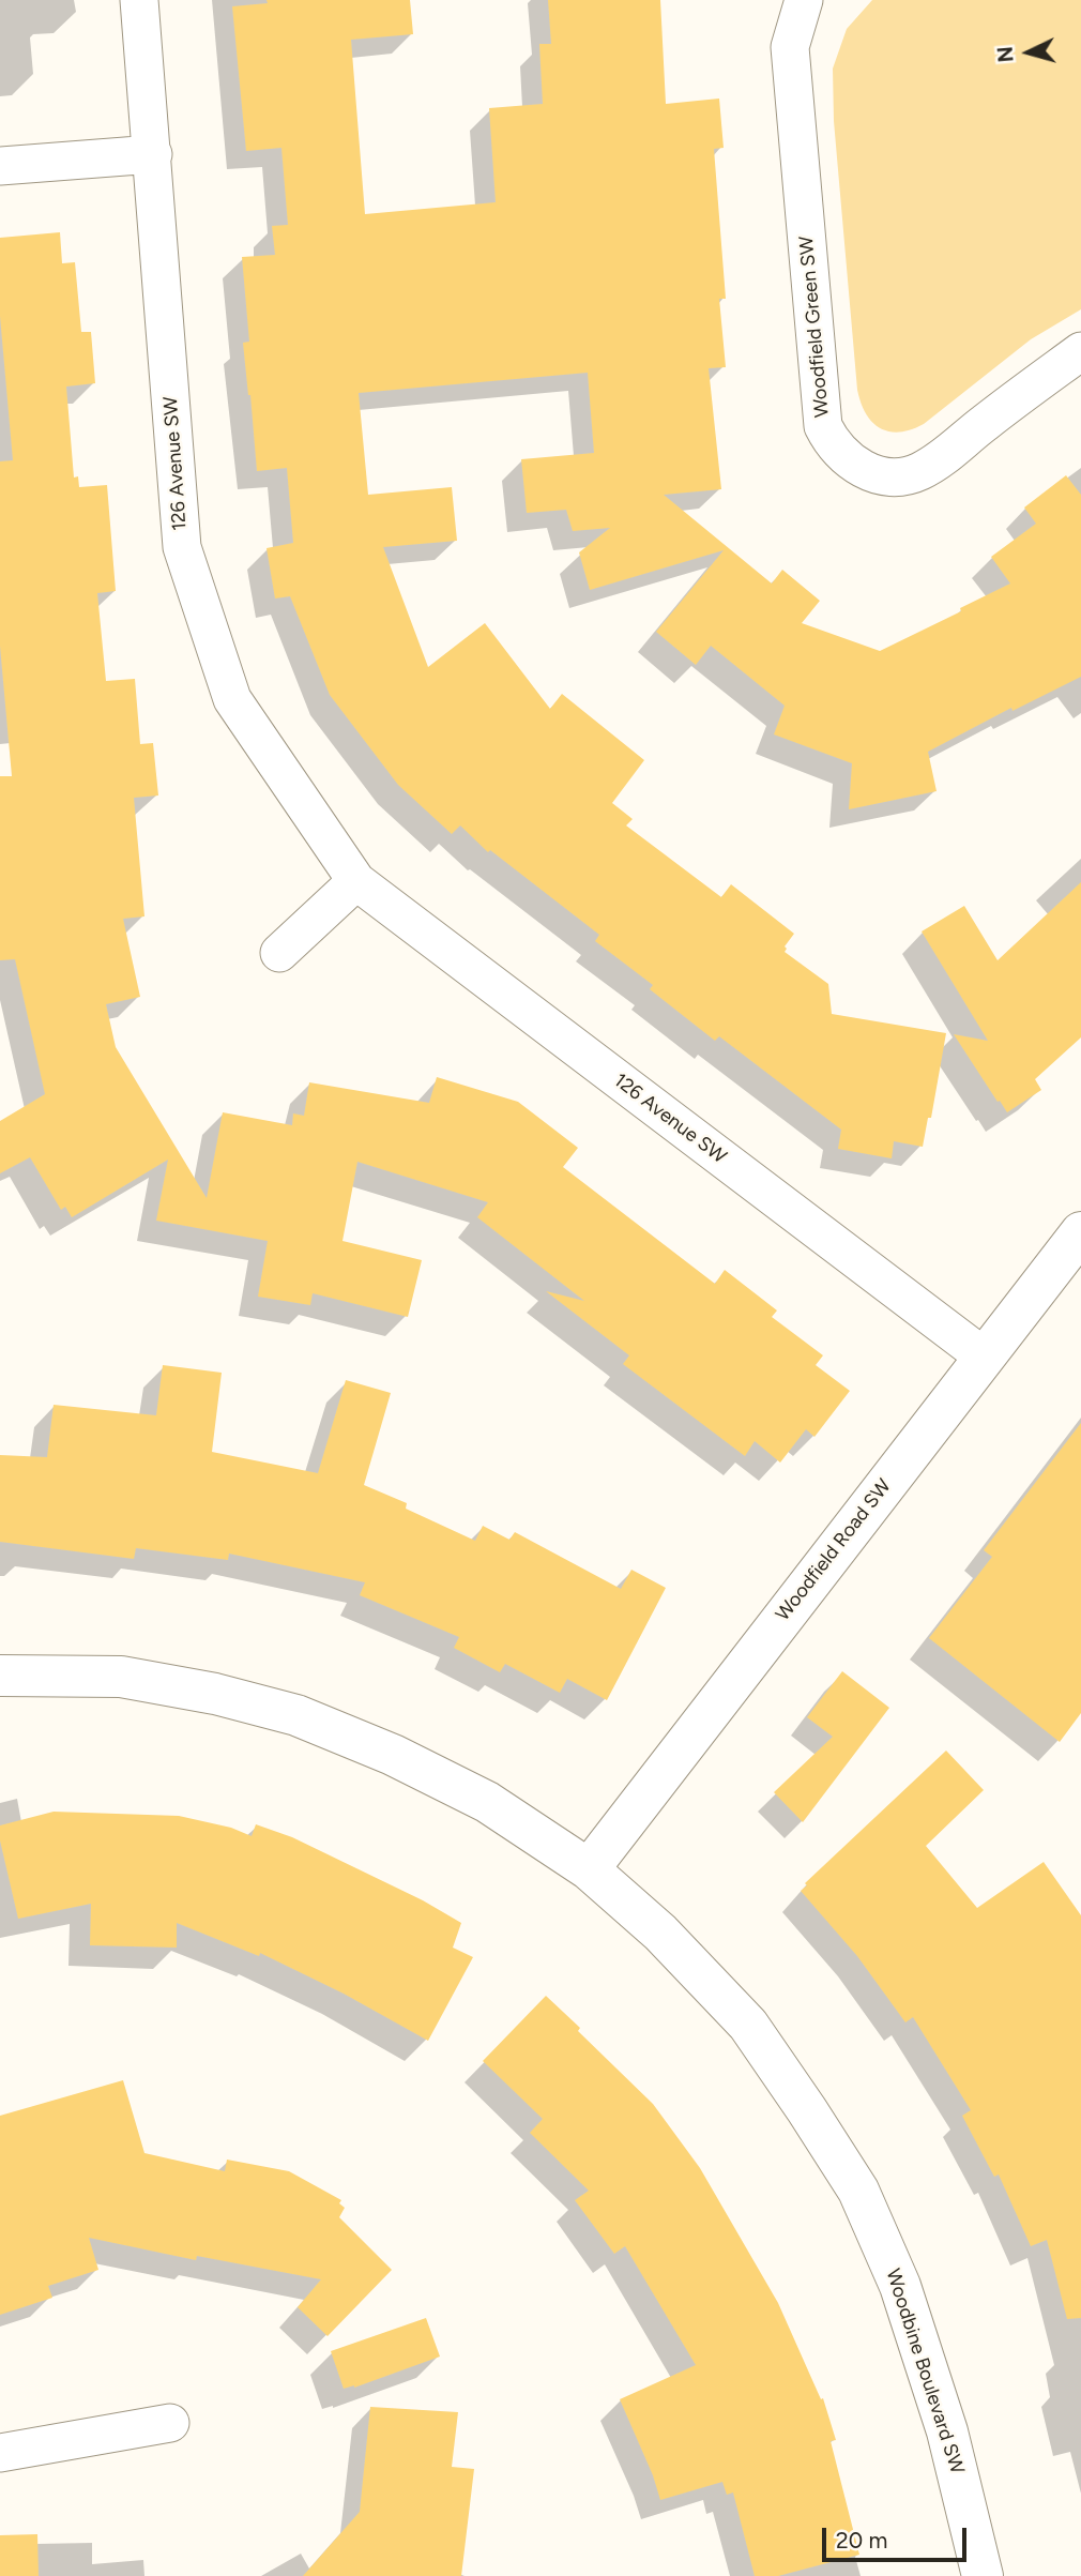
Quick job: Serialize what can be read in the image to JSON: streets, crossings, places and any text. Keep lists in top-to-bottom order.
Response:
{
  "streets": {
    "street": [
      "Woodfield Green SW",
      "126 Avenue SW",
      "Woodfield Road SW",
      "Woodbine Boulevard SW"
    ]
  },
  "crossings": [
    ["126 Avenue SW", "Woodfield Road SW"],
    ["Woodfield Road SW", "Woodbine Boulevard SW"]
  ],
  "scale_bar": "20 m",
  "north": "left"
}
